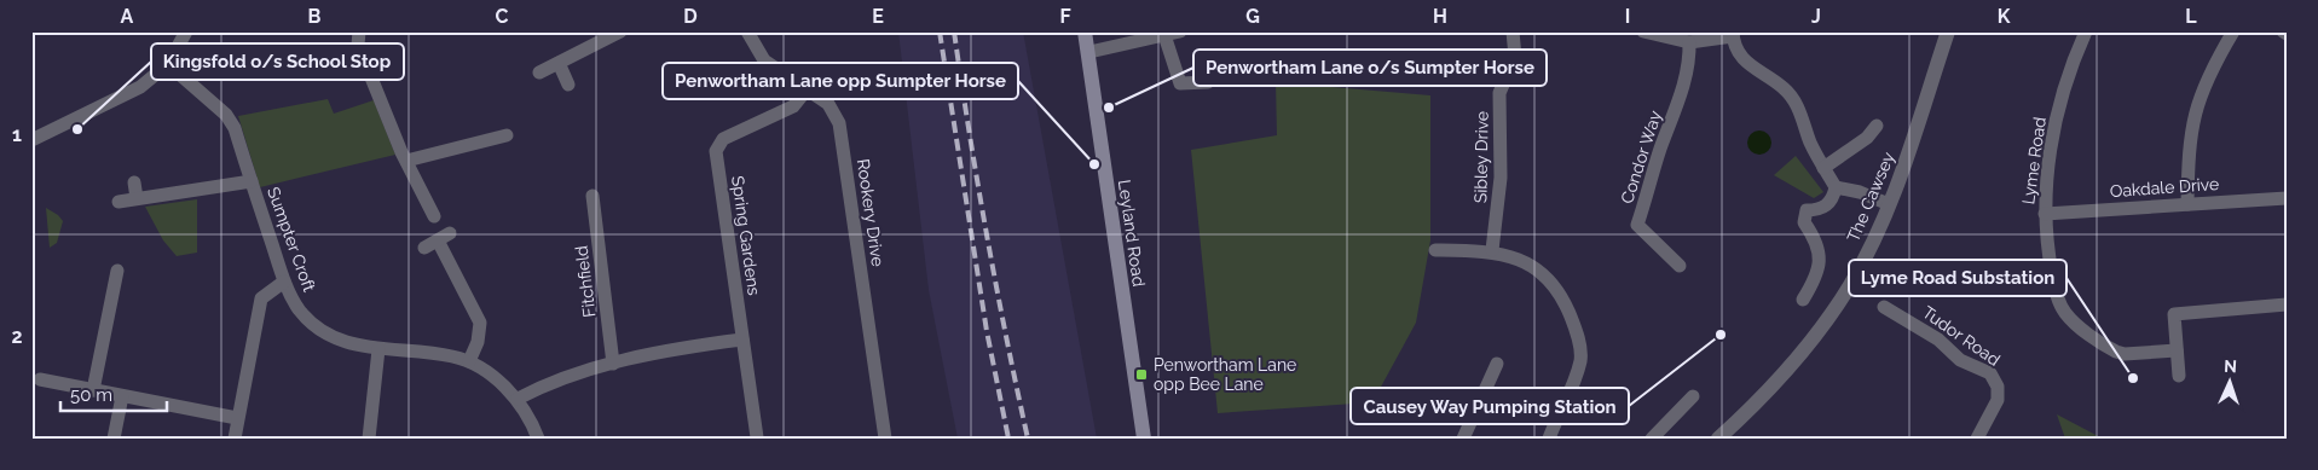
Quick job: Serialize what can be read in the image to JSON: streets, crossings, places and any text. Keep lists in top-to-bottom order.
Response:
{
  "streets": {
    "main road": ["Leyland Road"],
    "street": [
      "Sibley Drive",
      "Condor Way",
      "Lyme Road",
      "Oakdale Drive",
      "The Cawsey",
      "Rookery Drive",
      "Spring Gardens",
      "Sumpter Croft",
      "Fitchfield",
      "Tudor Road"
    ]
  },
  "crossings": [
    ["Lyme Road", "Oakdale Drive"],
    ["Rookery Drive", "Spring Gardens"]
  ],
  "places": {
    "other": [
      "Penwortham Lane o/s Sumpter Horse",
      "Kingsfold o/s School Stop",
      "Penwortham Lane opp Sumpter Horse",
      "Causey Way Pumping Station",
      "Lyme Road Substation"
    ],
    "transit": ["Penwortham Lane opp Bee Lane"]
  },
  "scale_bar": "50 m",
  "north": "top",
  "grid": {
    "columns": [
      "A",
      "B",
      "C",
      "D",
      "E",
      "F",
      "G",
      "H",
      "I",
      "J",
      "K",
      "L"
    ],
    "rows": ["1", "2"]
  }
}
